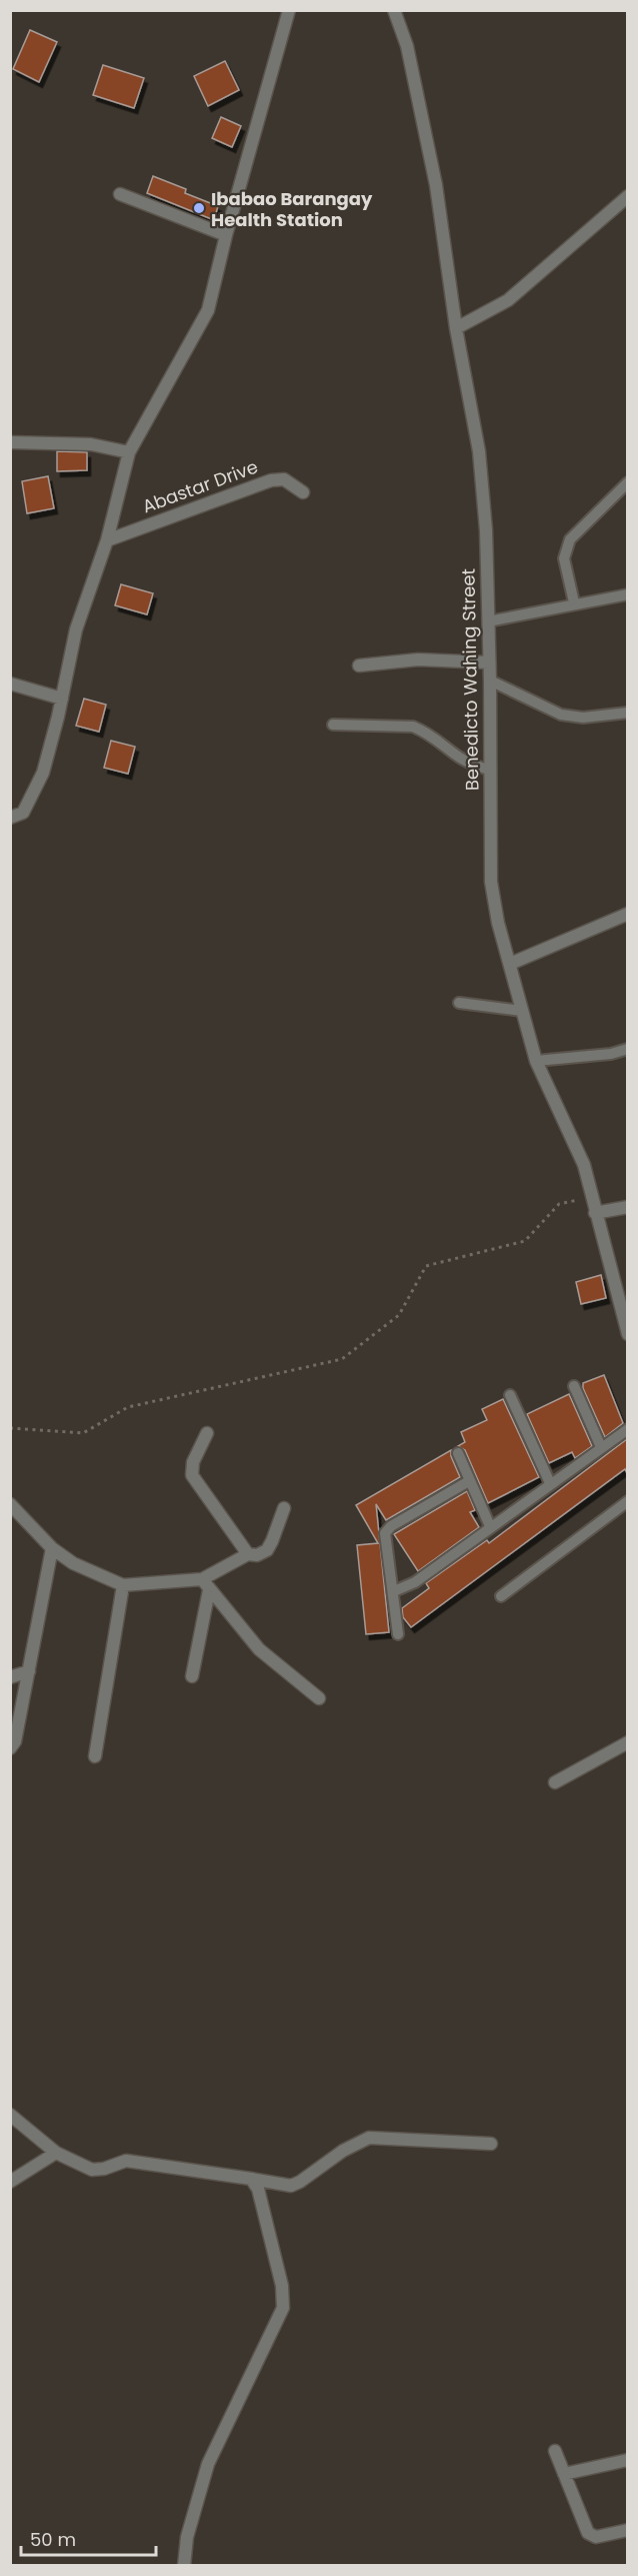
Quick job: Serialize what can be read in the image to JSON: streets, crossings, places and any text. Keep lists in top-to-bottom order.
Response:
{
  "streets": {
    "street": ["Abastar Drive", "Benedicto Wahing Street"]
  },
  "places": ["Ibabao Barangay Health Station"],
  "scale_bar": "50 m"
}
